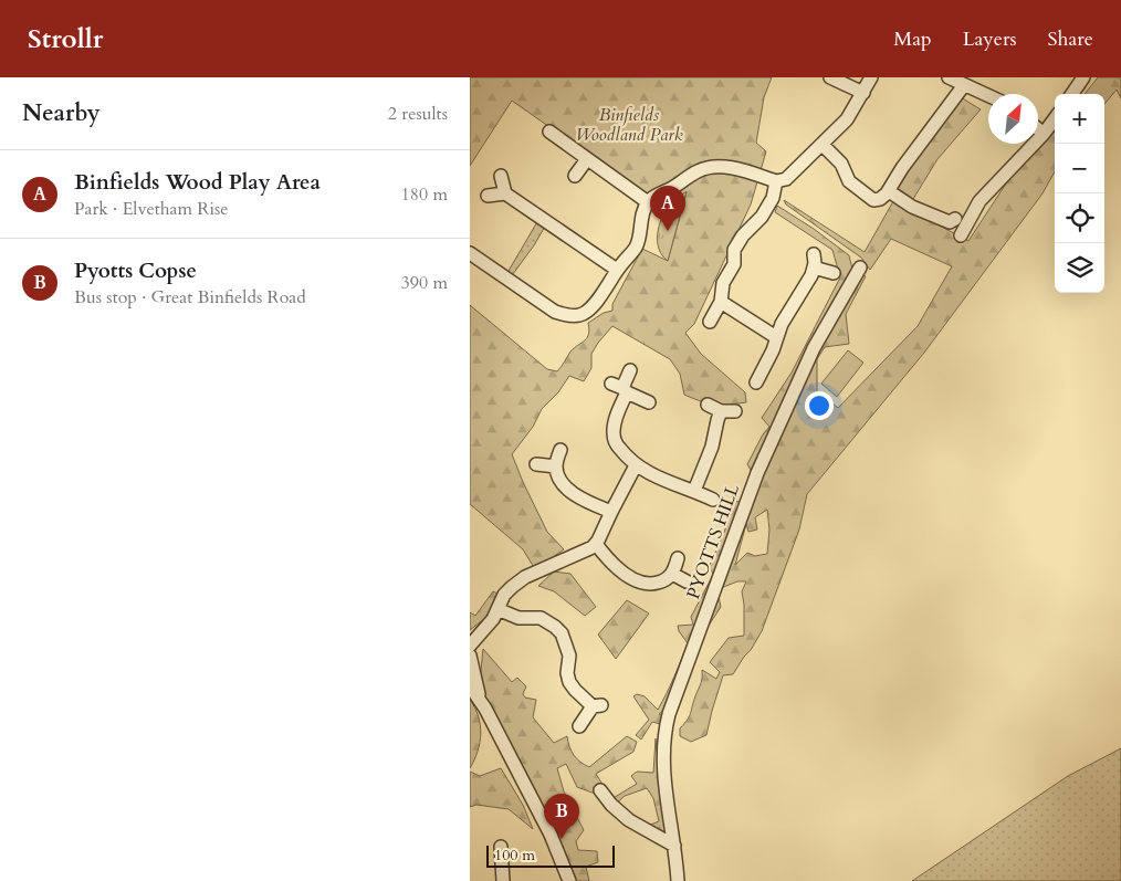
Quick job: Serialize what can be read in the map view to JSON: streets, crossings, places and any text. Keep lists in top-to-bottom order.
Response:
{
  "streets": {
    "street": ["PYOTTS HILL"]
  },
  "parks": ["Binfields Woodland Park"],
  "scale_bar": "100 m",
  "north": "top right",
  "page": {
    "header": "Strollr",
    "nav": ["Map", "Layers", "Share"],
    "heading": ["Nearby", "2 results"],
    "map_buttons": ["+", "−"],
    "list": [
      {
        "mark": "A",
        "name": "Binfields Wood Play Area",
        "note": "Park · Elvetham Rise",
        "value": "180 m"
      },
      {
        "mark": "B",
        "name": "Pyotts Copse",
        "note": "Bus stop · Great Binfields Road",
        "value": "390 m"
      }
    ],
    "pins": ["A", "B"],
    "scale": "100 m"
  }
}
